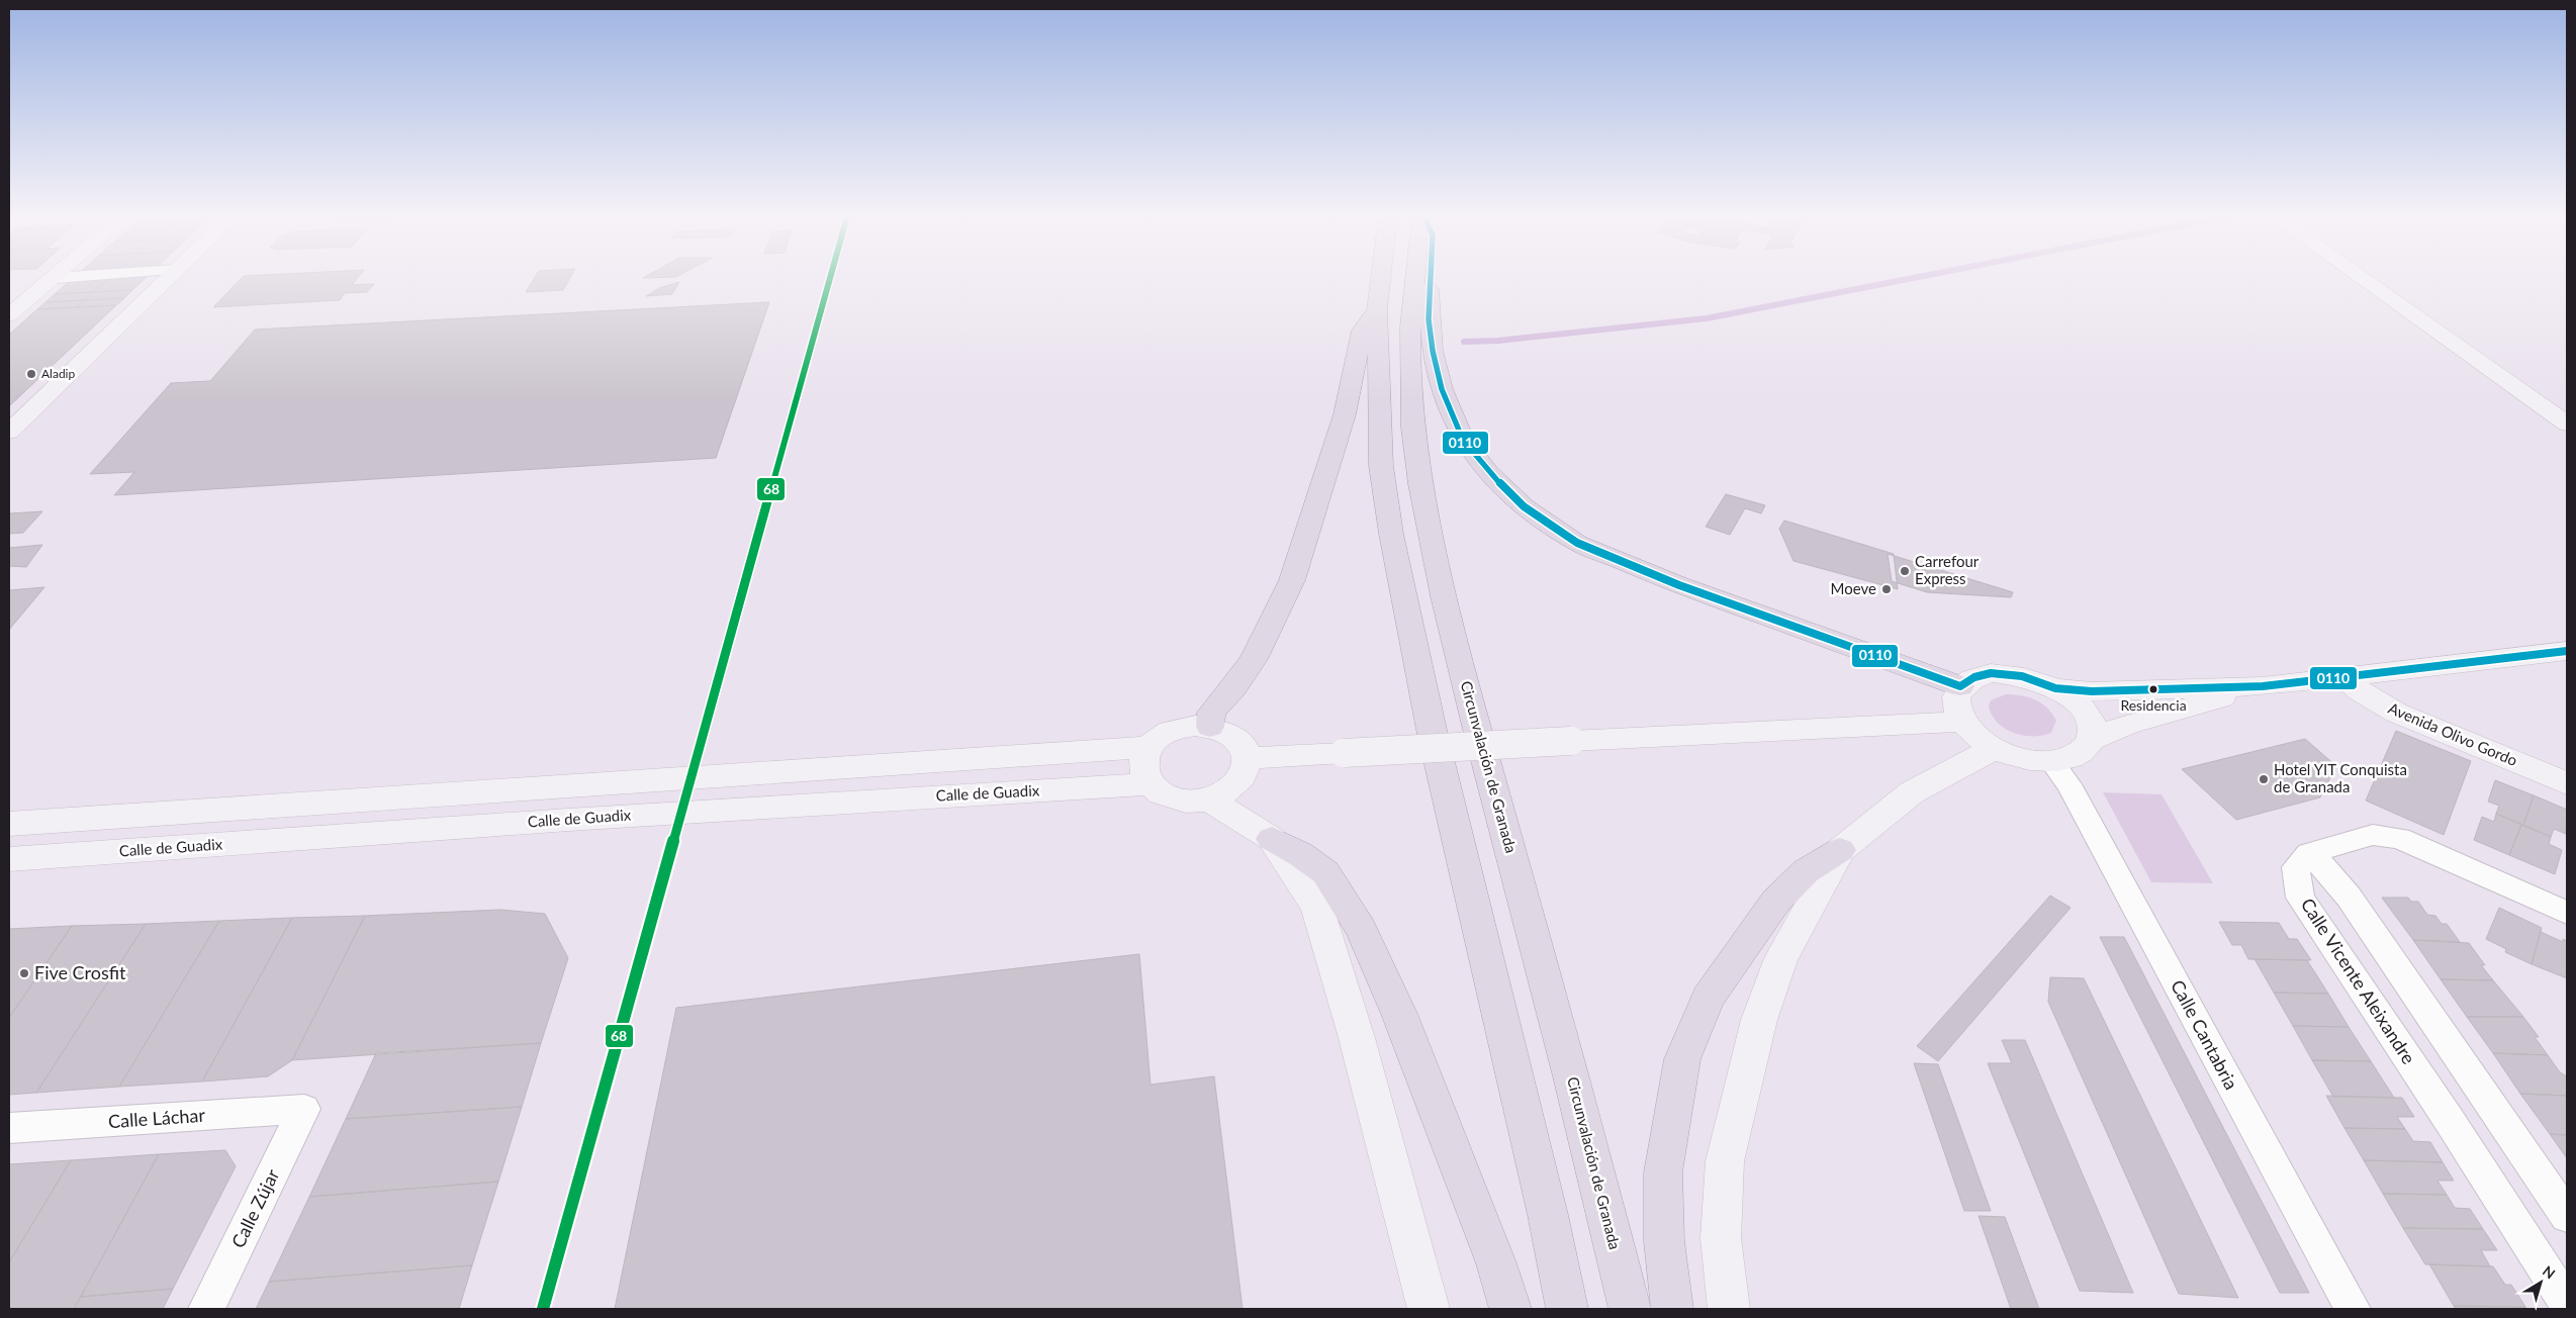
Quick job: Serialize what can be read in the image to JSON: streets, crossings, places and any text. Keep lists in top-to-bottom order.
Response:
{
  "streets": {
    "highway": ["Circunvalación de Granada"],
    "street": [
      "Avenida Olivo Gordo",
      "Calle de Guadix",
      "Calle Vicente Aleixandre",
      "Calle Cantabria",
      "Calle Láchar",
      "Calle Zújar"
    ]
  },
  "crossings": [
    ["Calle Láchar", "Calle Zújar"]
  ],
  "places": [
    "Aladip",
    "Carrefour Express",
    "Moeve",
    "Residencia",
    "Hotel YIT Conquista de Granada",
    "Five Crosfit"
  ],
  "lines": ["transit line 68", "transit line 0110"],
  "north": "top right"
}
